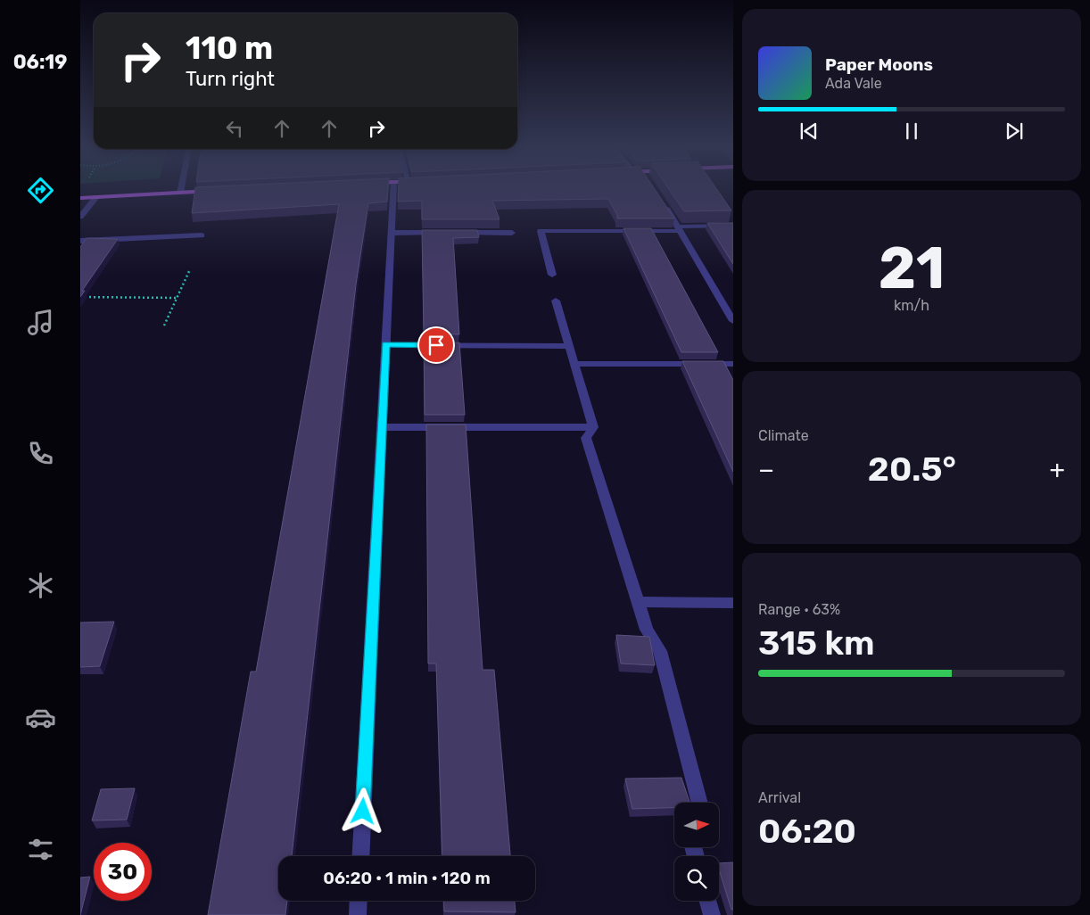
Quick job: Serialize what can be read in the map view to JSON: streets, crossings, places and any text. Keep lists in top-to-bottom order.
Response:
{
  "north": "right",
  "page": {
    "tabs": "06:19",
    "turn": ["110 m", "Turn right"],
    "song": ["Paper Moons", "Ada Vale"],
    "tile": [
      ["21", "km/h"],
      "Climate",
      ["Range · 63%", "315 km"],
      ["Arrival", "06:20"]
    ],
    "heat": ["−", "20.5°", "+"],
    "limit": "30",
    "trip": "06:20 · 1 min · 120 m"
  }
}
